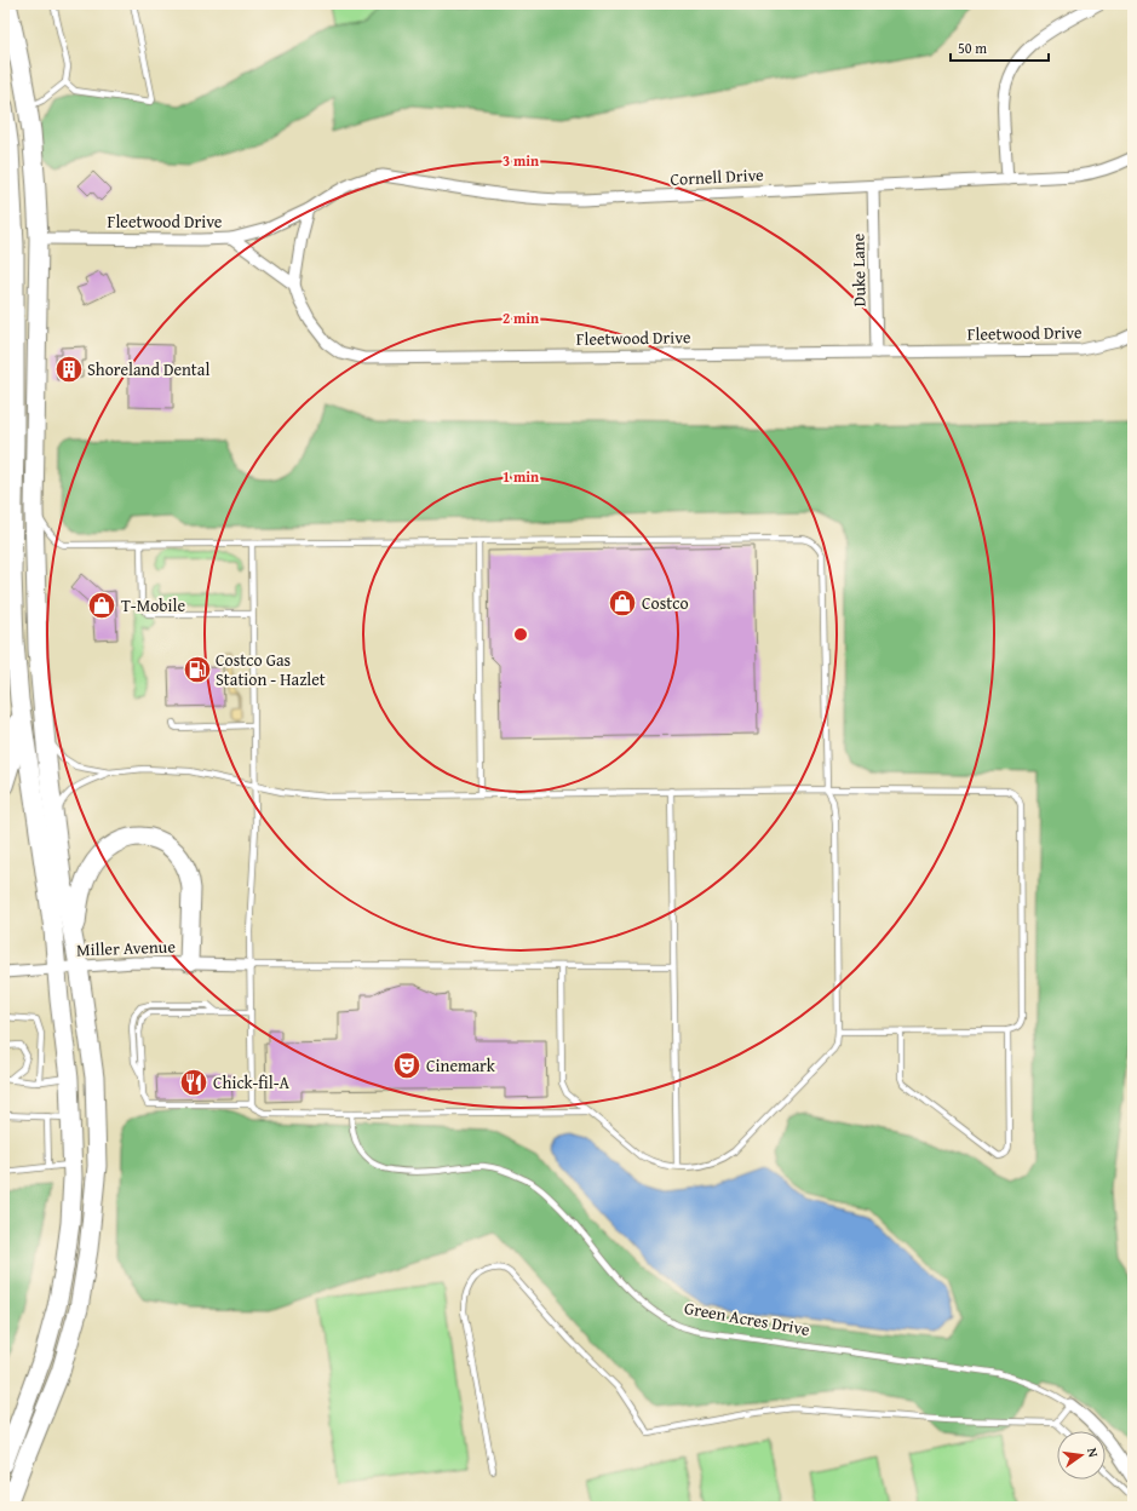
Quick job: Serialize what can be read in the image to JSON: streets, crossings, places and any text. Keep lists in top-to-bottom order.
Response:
{
  "streets": {
    "street": [
      "Cornell Drive",
      "Fleetwood Drive",
      "Duke Lane",
      "Miller Avenue",
      "Green Acres Drive"
    ]
  },
  "crossings": [
    ["Cornell Drive", "Fleetwood Drive"],
    ["Cornell Drive", "Duke Lane"],
    ["Fleetwood Drive", "Duke Lane"]
  ],
  "places": {
    "building": ["Shoreland Dental"],
    "shop": ["Costco", "T-Mobile"],
    "fuel station": ["Costco Gas Station - Hazlet"],
    "theatre": ["Cinemark"],
    "restaurant": ["Chick-fil-A"]
  },
  "scale_bar": "50 m",
  "north": "right",
  "rings": ["3 min", "2 min", "1 min"]
}
